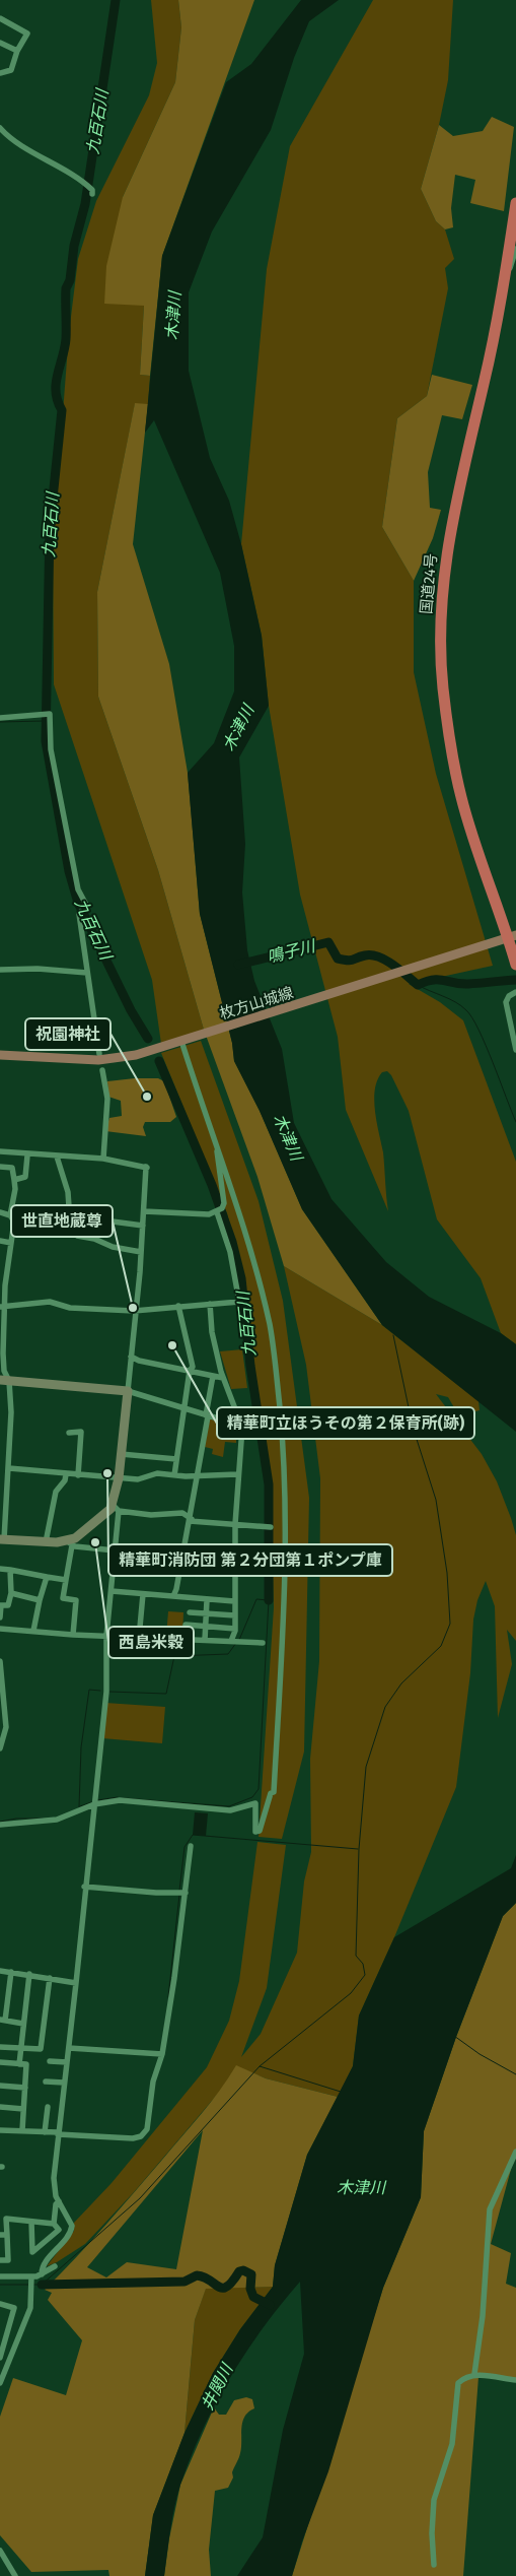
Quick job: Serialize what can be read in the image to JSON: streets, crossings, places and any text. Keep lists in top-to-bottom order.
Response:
{
  "streets": {
    "highway": ["国道24号"],
    "main road": ["枚方山城線"]
  },
  "crossings": [
    ["国道24号", "枚方山城線"]
  ],
  "water": [
    "九百石川",
    "木津川",
    "鳴子川",
    "井関川"
  ],
  "places": [
    "祝園神社",
    "世直地蔵尊",
    "精華町立ほうその第２保育所(跡)",
    "精華町消防団 第２分団第１ポンプ庫",
    "西島米穀"
  ]
}
